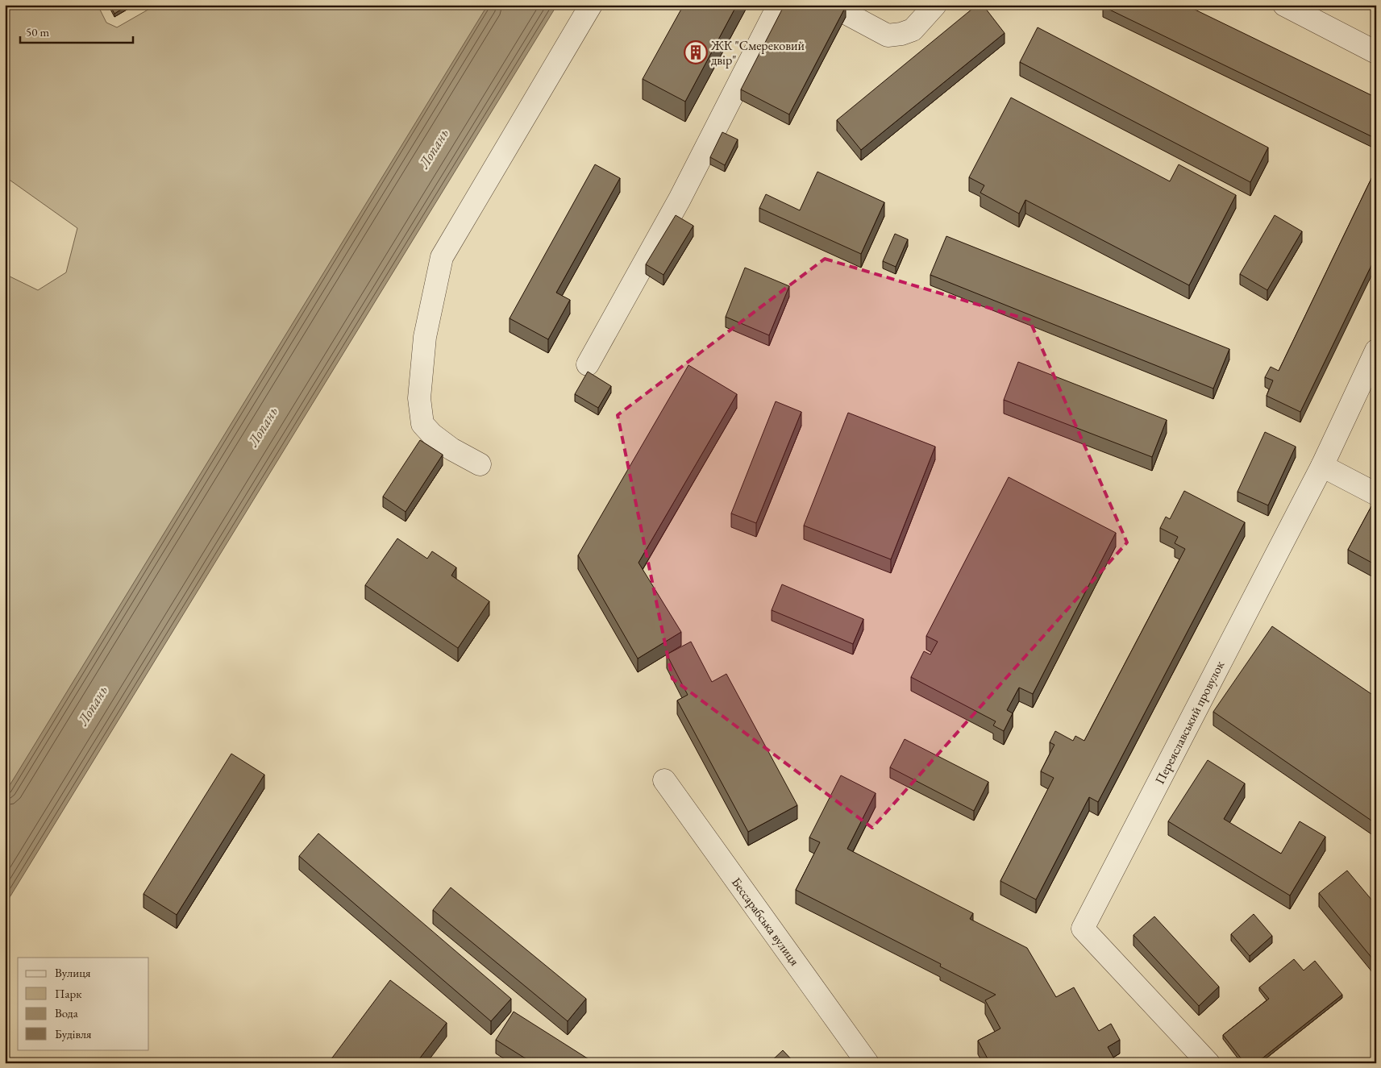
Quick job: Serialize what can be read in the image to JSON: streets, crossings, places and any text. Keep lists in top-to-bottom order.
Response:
{
  "streets": {
    "street": ["Переяславський провулок", "Бессарабська вулиця"]
  },
  "water": ["Лопань"],
  "places": {
    "building": ["ЖК \"Смерековий двір\""]
  },
  "legend": [
    "Вулиця",
    "Парк",
    "Вода",
    "Будівля"
  ],
  "scale_bar": "50 m"
}
